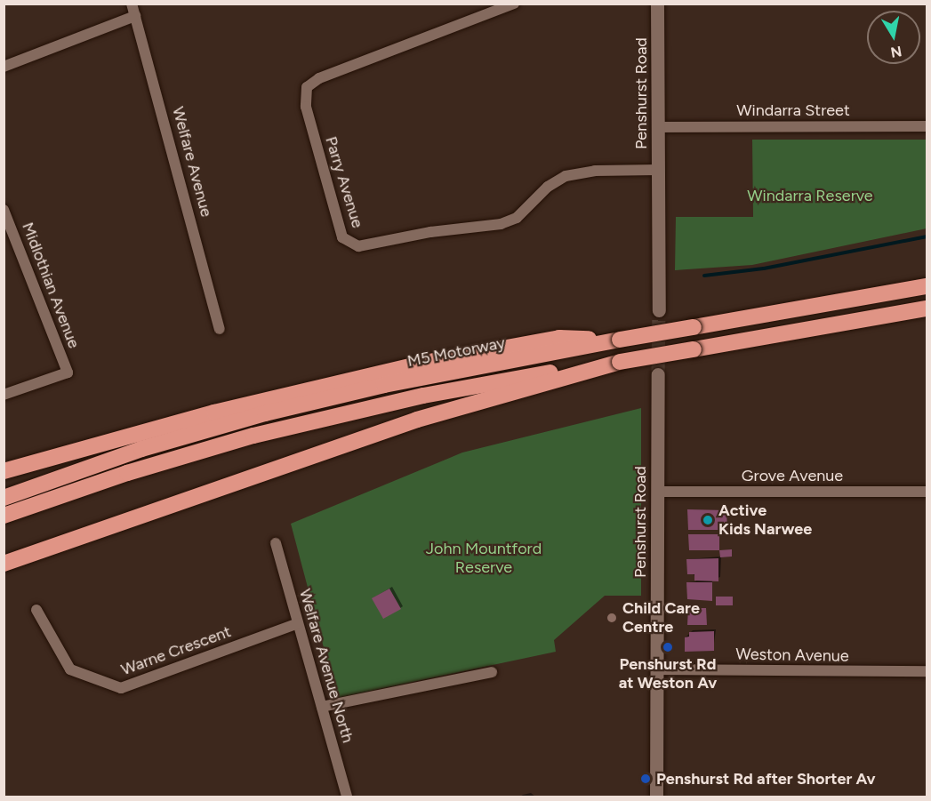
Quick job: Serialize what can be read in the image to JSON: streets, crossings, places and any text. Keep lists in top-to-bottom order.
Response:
{
  "streets": {
    "highway": ["M5 Motorway"],
    "street": [
      "Penshurst Road",
      "Windarra Street",
      "Welfare Avenue",
      "Parry Avenue",
      "Midlothian Avenue",
      "Grove Avenue",
      "Warne Crescent",
      "Weston Avenue",
      "Welfare Avenue North"
    ]
  },
  "crossings": [
    ["Penshurst Road", "Windarra Street"],
    ["Penshurst Road", "Parry Avenue"],
    ["Penshurst Road", "Grove Avenue"],
    ["Penshurst Road", "Weston Avenue"],
    ["Warne Crescent", "Welfare Avenue North"]
  ],
  "parks": ["Windarra Reserve", "John Mountford Reserve"],
  "places": [
    "Active Kids Narwee",
    "Child Care Centre",
    "Penshurst Rd at Weston Av",
    "Penshurst Rd after Shorter Av"
  ],
  "north": "bottom"
}
